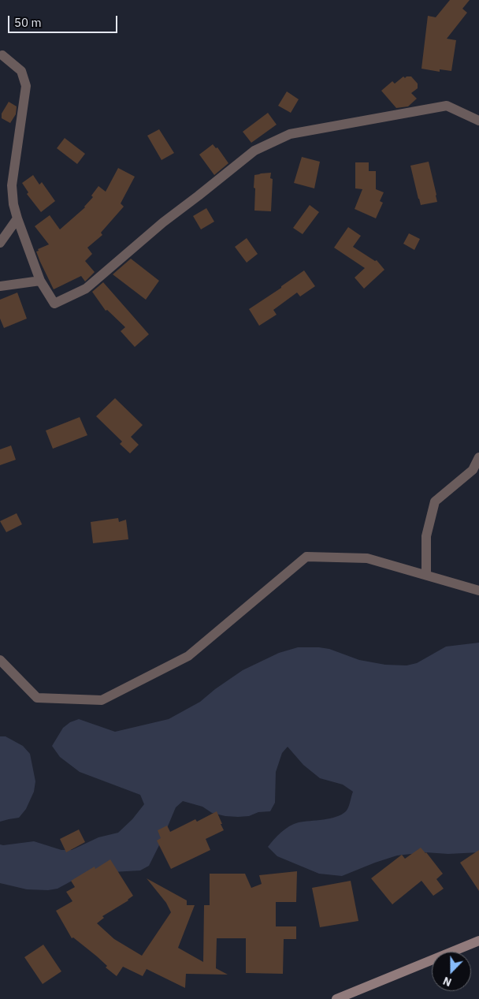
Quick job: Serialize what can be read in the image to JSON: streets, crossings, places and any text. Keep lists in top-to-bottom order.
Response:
{
  "scale_bar": "50 m",
  "north": "bottom"
}
